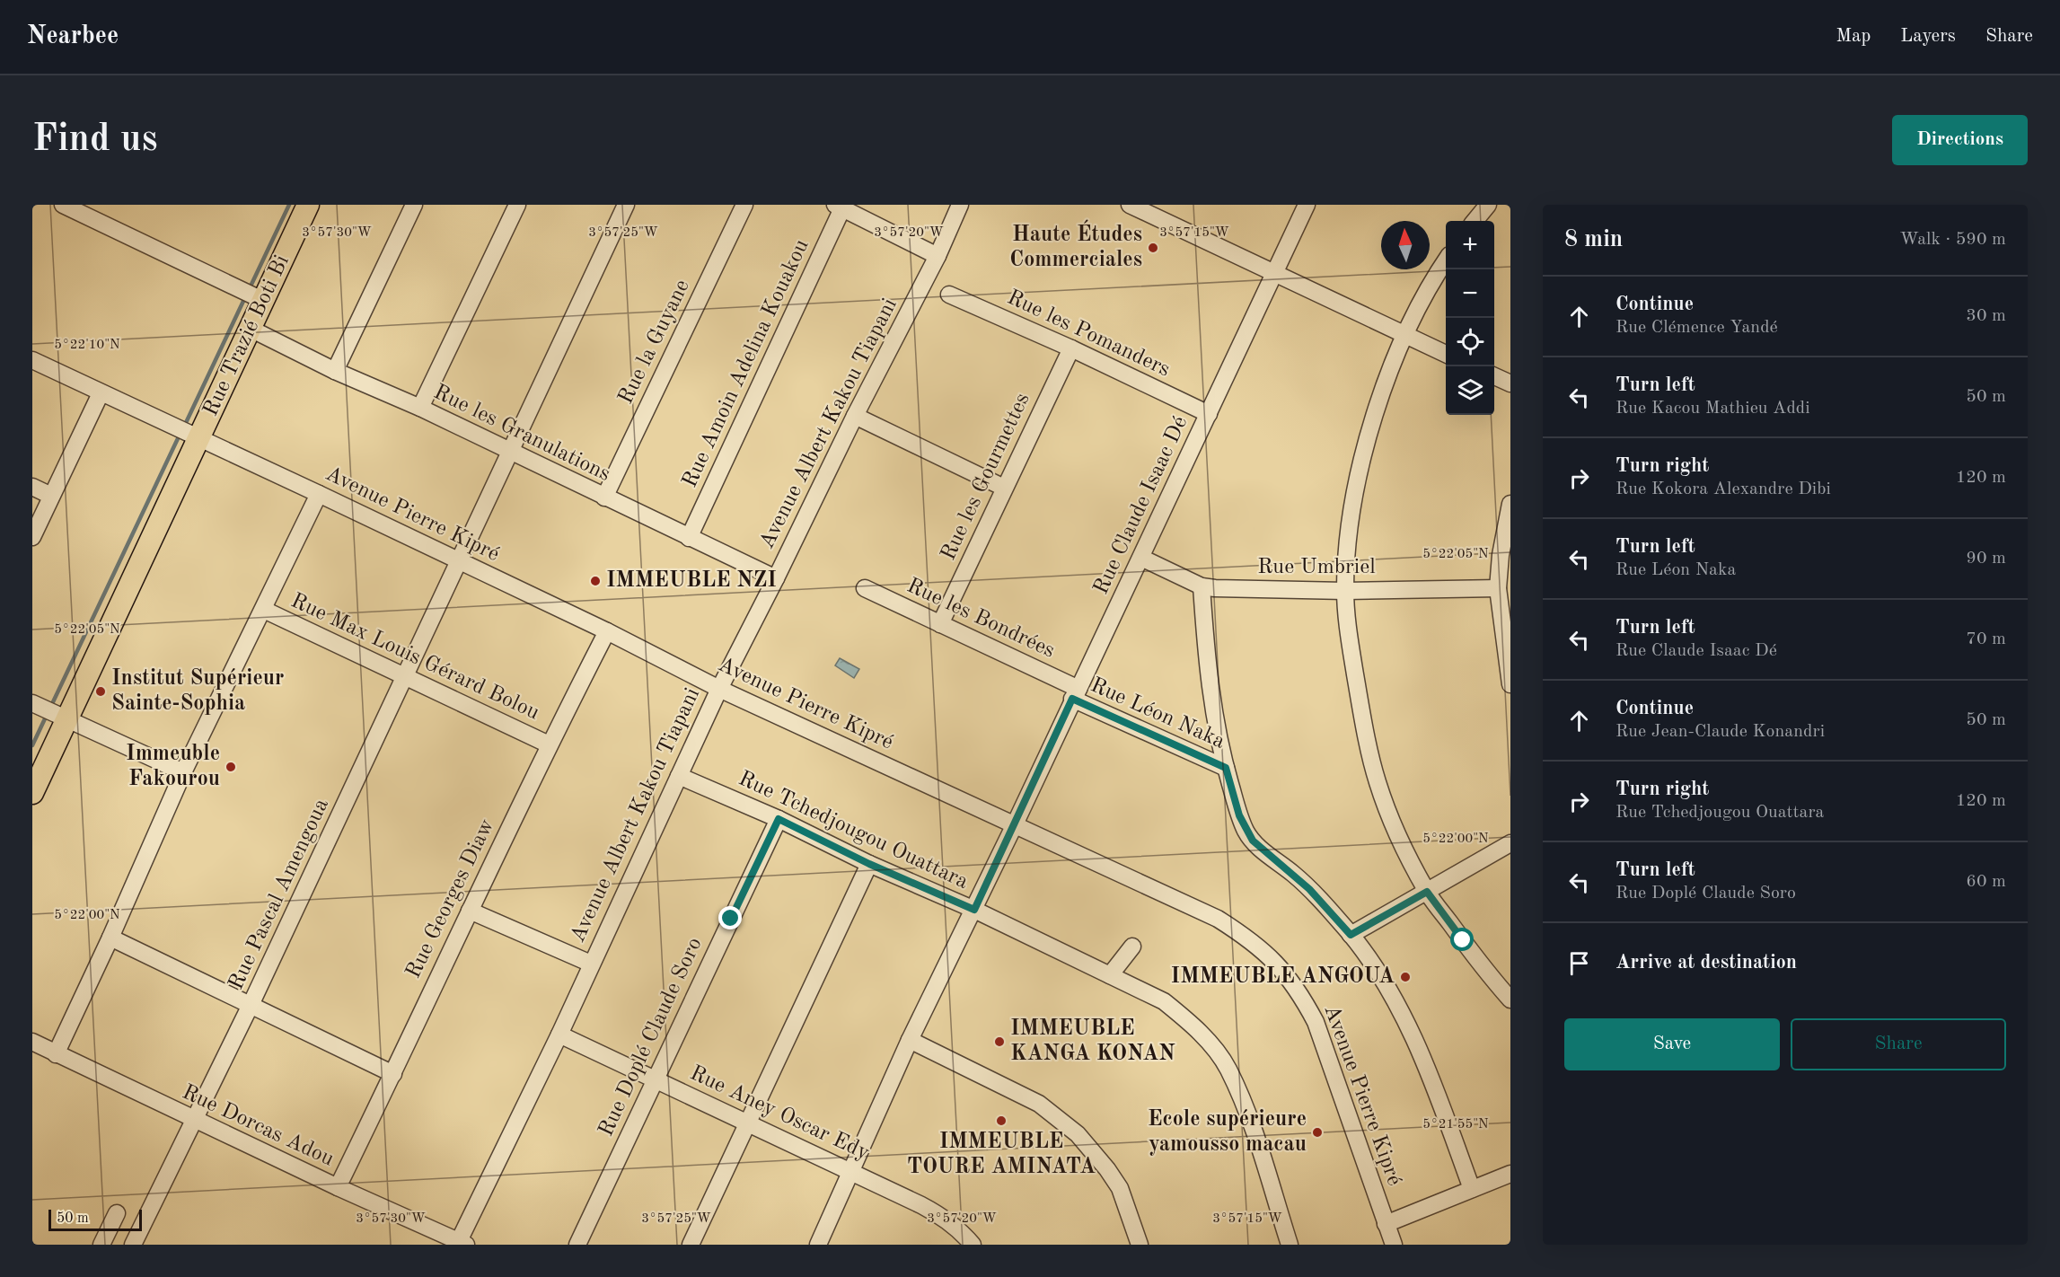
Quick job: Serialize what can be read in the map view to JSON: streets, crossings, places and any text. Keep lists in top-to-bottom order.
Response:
{
  "streets": {
    "main road": ["Rue Trazié Boti Bi"],
    "street": [
      "Rue les Pomanders",
      "Rue la Guyane",
      "Rue Amoin Adelina Kouakou",
      "Avenue Albert Kakou Tiapani",
      "Rue les Granulations",
      "Rue les Gourmettes",
      "Rue Claude Isaac Dé",
      "Avenue Pierre Kipré",
      "Rue Umbriel",
      "Rue les Bondrées",
      "Rue Max Louis Gérard Bolou",
      "Rue Léon Naka",
      "Rue Tchedjougou Ouattara",
      "Rue Pascal Amengoua",
      "Rue Georges Diaw",
      "Rue Doplé Claude Soro",
      "Rue Aney Oscar Edy",
      "Rue Dorcas Adou"
    ]
  },
  "crossings": [
    ["Rue les Pomanders", "Rue les Gourmettes"],
    ["Rue les Pomanders", "Rue Claude Isaac Dé"],
    ["Rue Trazié Boti Bi", "Rue les Granulations"],
    ["Rue Trazié Boti Bi", "Avenue Pierre Kipré"],
    ["Rue la Guyane", "Rue les Granulations"],
    ["Rue Amoin Adelina Kouakou", "Rue les Granulations"],
    ["Avenue Albert Kakou Tiapani", "Rue les Granulations"],
    ["Avenue Albert Kakou Tiapani", "Avenue Pierre Kipré"],
    ["Avenue Albert Kakou Tiapani", "Rue Tchedjougou Ouattara"],
    ["Avenue Albert Kakou Tiapani", "Rue Aney Oscar Edy"],
    ["Avenue Albert Kakou Tiapani", "Rue Dorcas Adou"],
    ["Rue les Granulations", "Rue Pascal Amengoua"],
    ["Rue les Gourmettes", "Rue les Bondrées"],
    ["Rue Claude Isaac Dé", "Avenue Pierre Kipré"],
    ["Rue Claude Isaac Dé", "Rue Umbriel"],
    ["Rue Claude Isaac Dé", "Rue les Bondrées"],
    ["Rue Claude Isaac Dé", "Rue Léon Naka"],
    ["Rue Claude Isaac Dé", "Rue Tchedjougou Ouattara"],
    ["Rue Claude Isaac Dé", "Rue Aney Oscar Edy"],
    ["Avenue Pierre Kipré", "Rue Pascal Amengoua"],
    ["Avenue Pierre Kipré", "Rue Georges Diaw"],
    ["Rue les Bondrées", "Rue Léon Naka"],
    ["Rue Max Louis Gérard Bolou", "Rue Pascal Amengoua"],
    ["Rue Max Louis Gérard Bolou", "Rue Georges Diaw"],
    ["Rue Tchedjougou Ouattara", "Rue Doplé Claude Soro"],
    ["Rue Pascal Amengoua", "Rue Dorcas Adou"],
    ["Rue Georges Diaw", "Rue Dorcas Adou"],
    ["Rue Doplé Claude Soro", "Rue Aney Oscar Edy"]
  ],
  "places": [
    "Haute Études Commerciales",
    "IMMEUBLE NZI",
    "Institut Supérieur Sainte-Sophia",
    "Immeuble Fakourou",
    "IMMEUBLE ANGOUA",
    "IMMEUBLE KANGA KONAN",
    "IMMEUBLE TOURE AMINATA",
    "Ecole supérieure yamousso macau"
  ],
  "scale_bar": "50 m",
  "north": "top",
  "page": {
    "header": "Nearbee",
    "nav": ["Map", "Layers", "Share"],
    "buttons": [
      "Directions",
      ["Save", "Share"]
    ],
    "title": "Find us",
    "heading": ["8 min", "Walk · 590 m"],
    "map_buttons": ["+", "−"],
    "list": [
      ["Continue", "Rue Clémence Yandé", "30 m"],
      ["Turn left", "Rue Kacou Mathieu Addi", "50 m"],
      ["Turn right", "Rue Kokora Alexandre Dibi", "120 m"],
      ["Turn left", "Rue Léon Naka", "90 m"],
      ["Turn left", "Rue Claude Isaac Dé", "70 m"],
      ["Continue", "Rue Jean-Claude Konandri", "50 m"],
      ["Turn right", "Rue Tchedjougou Ouattara", "120 m"],
      ["Turn left", "Rue Doplé Claude Soro", "60 m"],
      "Arrive at destination"
    ],
    "scale": "50 m"
  },
  "coordinates": [
    "3°57'30\"W",
    "3°57'25\"W",
    "3°57'20\"W",
    "3°57'15\"W",
    "5°22'10\"N",
    "5°22'05\"N",
    "5°22'00\"N",
    "5°21'55\"N"
  ]
}
